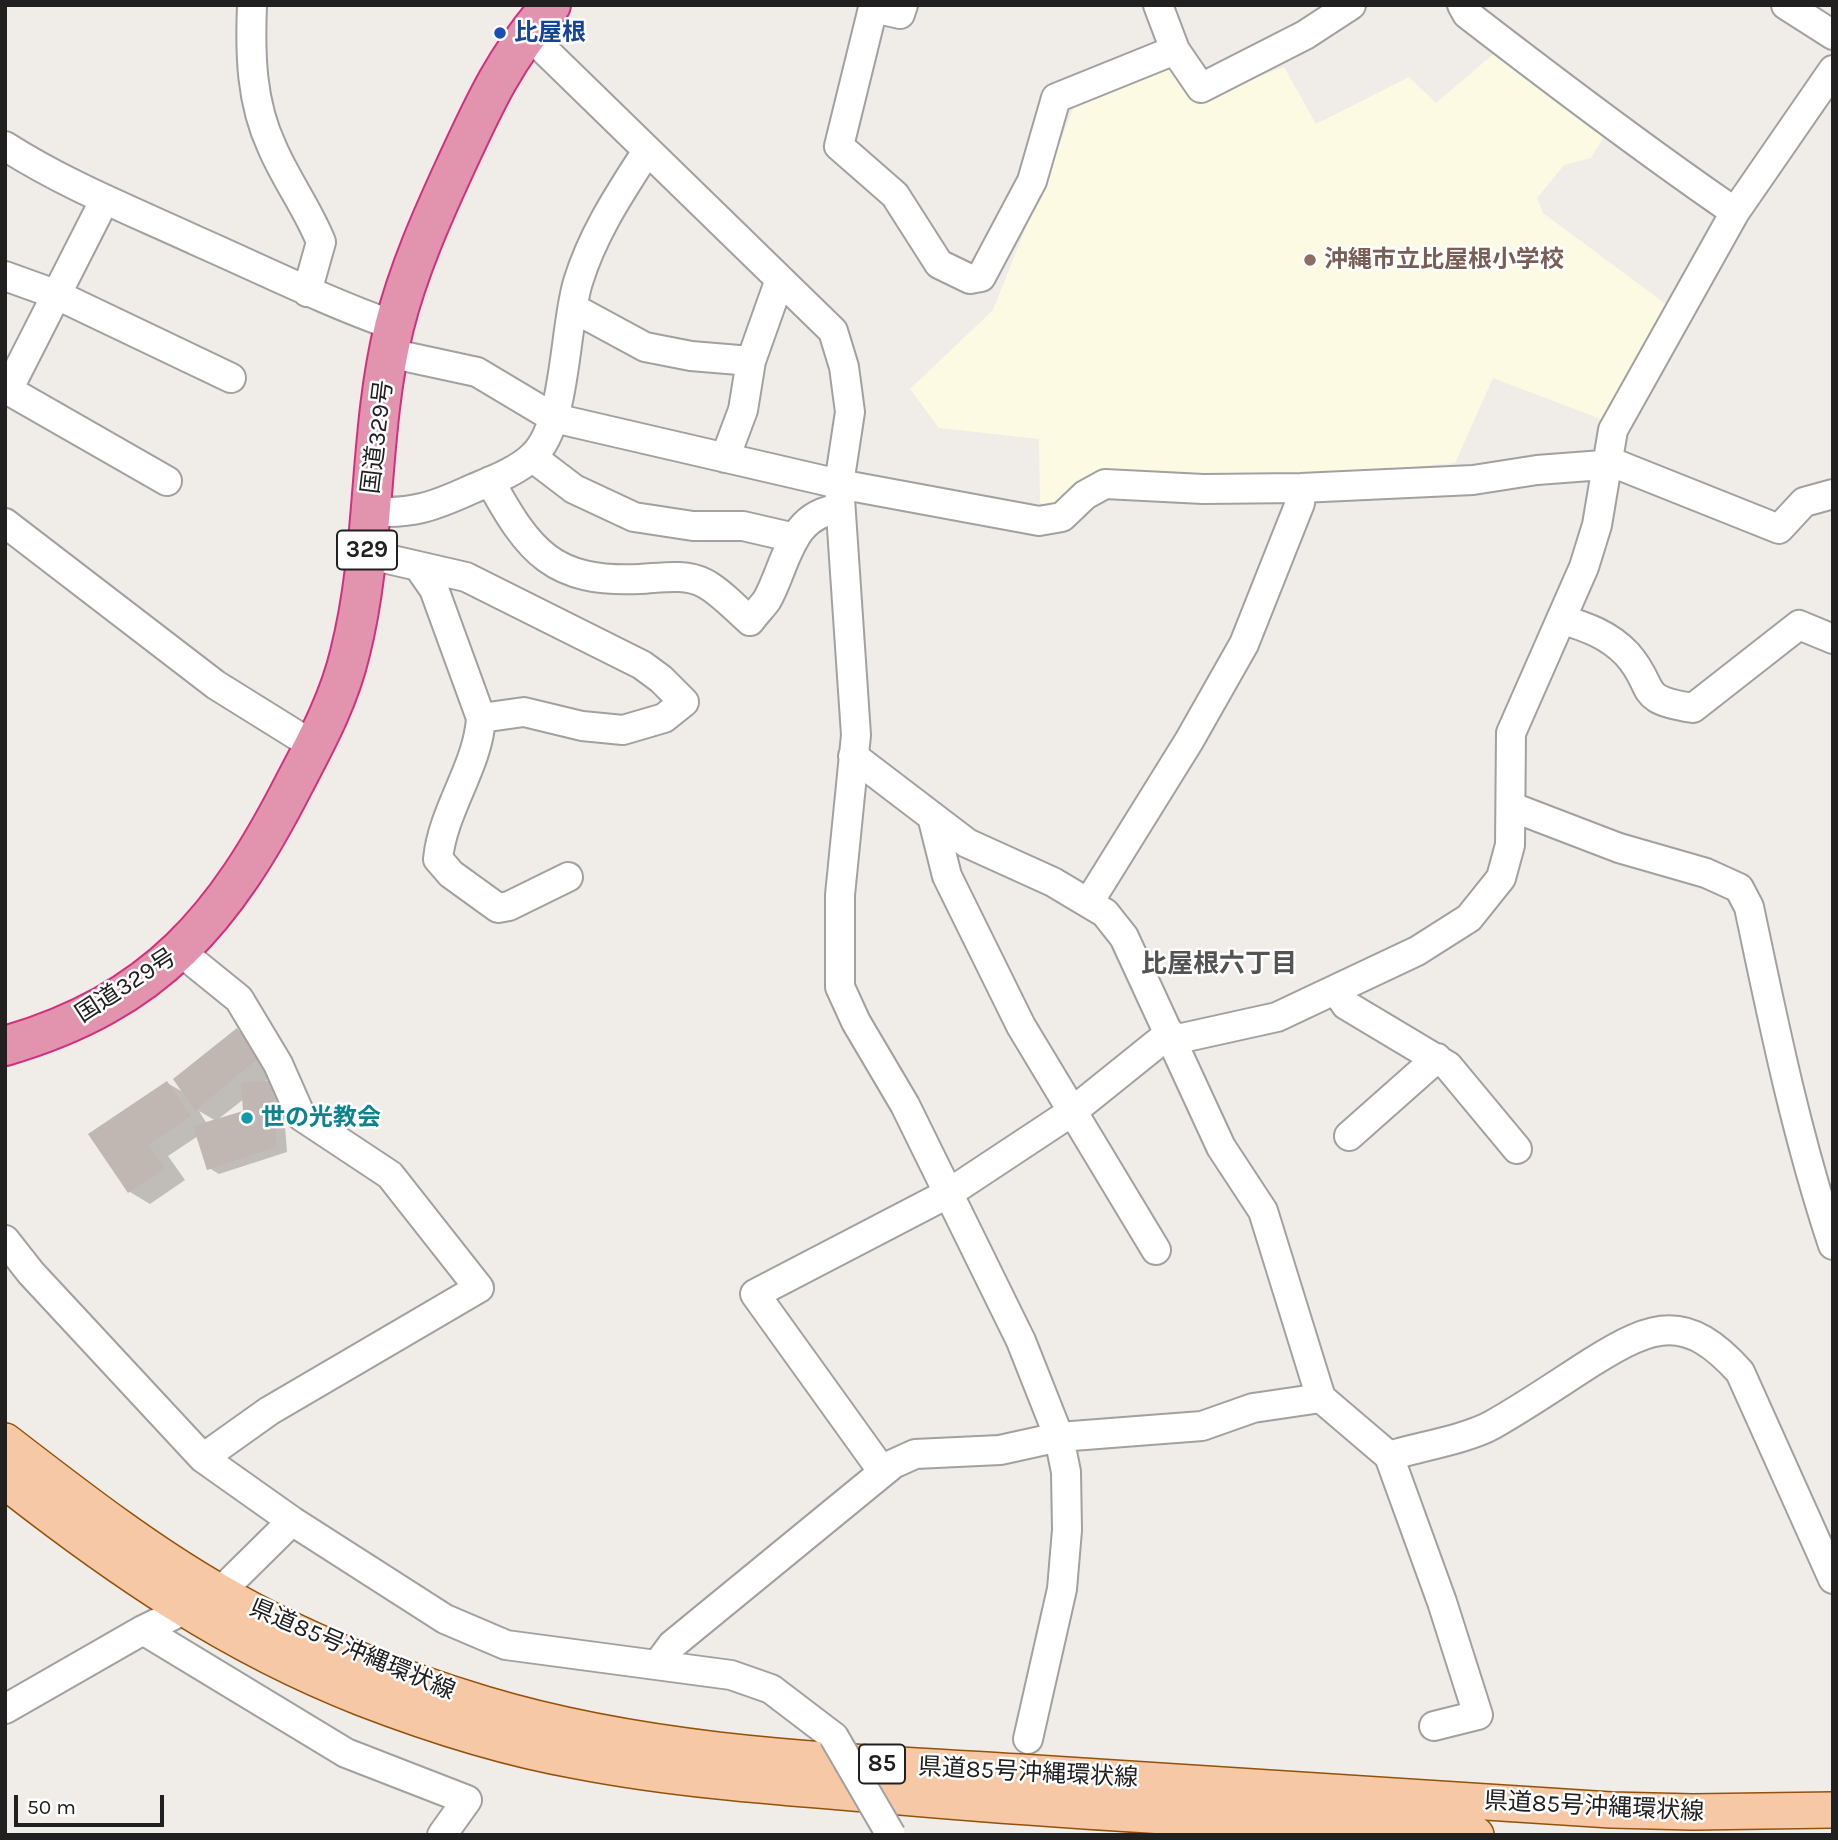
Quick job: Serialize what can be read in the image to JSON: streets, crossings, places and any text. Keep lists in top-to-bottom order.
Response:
{
  "streets": {
    "highway": ["国道329号", "329"],
    "main road": ["県道85号沖縄環状線", "85"]
  },
  "districts": ["比屋根六丁目"],
  "places": ["比屋根", "沖縄市立比屋根小学校", "世の光教会"],
  "scale_bar": "50 m"
}
